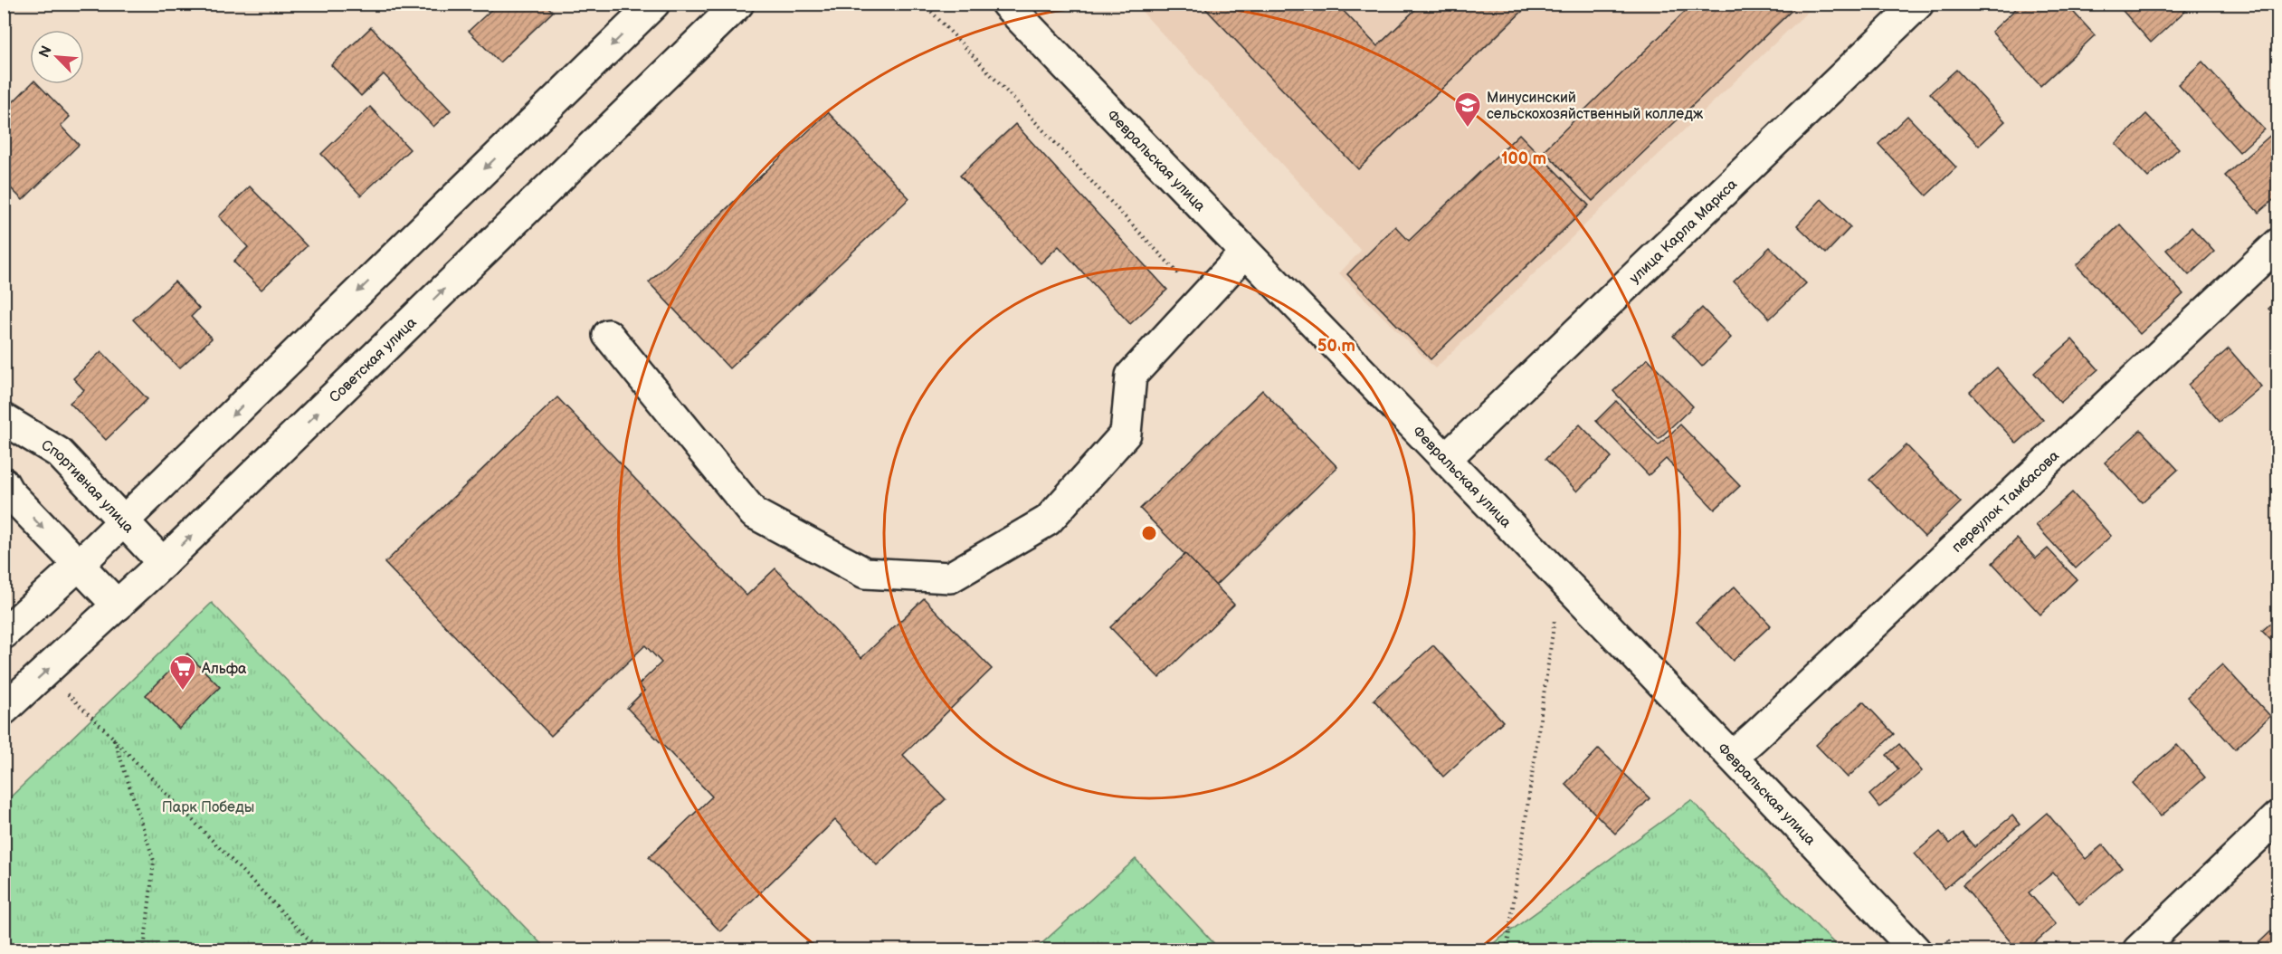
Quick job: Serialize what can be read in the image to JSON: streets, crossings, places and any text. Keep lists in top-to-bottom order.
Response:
{
  "streets": {
    "street": [
      "Февральская улица",
      "улица Карла Маркса",
      "Советская улица",
      "Спортивная улица",
      "переулок Тамбасова"
    ]
  },
  "crossings": [
    ["Февральская улица", "улица Карла Маркса"],
    ["Февральская улица", "переулок Тамбасова"],
    ["Советская улица", "Спортивная улица"]
  ],
  "parks": ["Парк Победы"],
  "places": {
    "school or university": ["Минусинский сельскохозяйственный колледж"],
    "supermarket": ["Альфа"]
  },
  "north": "top left",
  "rings": ["100 m", "50 m"]
}
